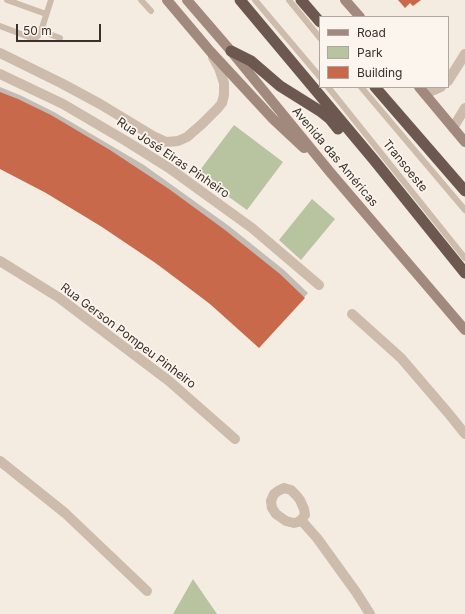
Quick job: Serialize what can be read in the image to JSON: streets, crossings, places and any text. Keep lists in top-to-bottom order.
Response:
{
  "streets": {
    "main road": ["Avenida das Américas"],
    "street": ["Rua José Eiras Pinheiro", "Rua Gerson Pompeu Pinheiro"],
    "lane": ["Transoeste"]
  },
  "legend": ["Road", "Park", "Building"],
  "scale_bar": "50 m"
}
